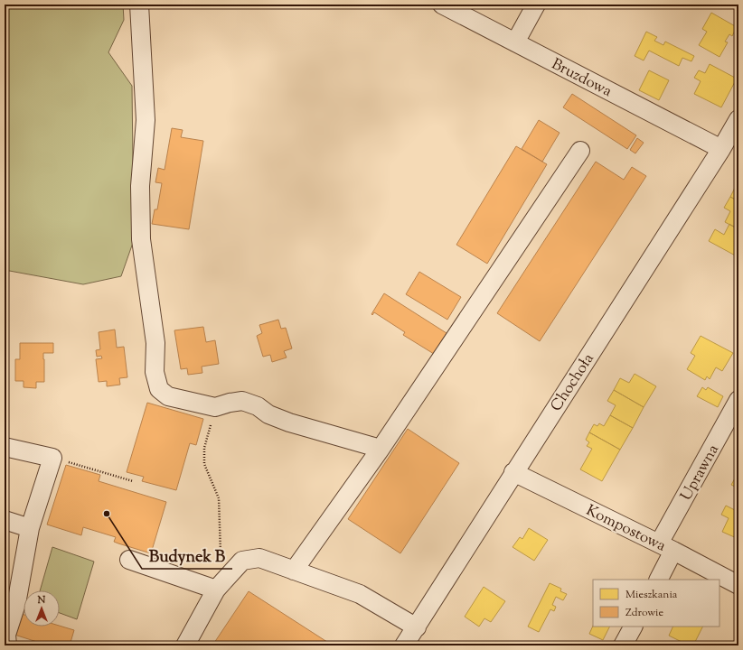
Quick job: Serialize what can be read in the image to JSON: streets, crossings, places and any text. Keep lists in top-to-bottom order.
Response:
{
  "streets": {
    "street": [
      "Bruzdowa",
      "Chochoła",
      "Uprawna",
      "Kompostowa"
    ]
  },
  "crossings": [
    ["Bruzdowa", "Chochoła"],
    ["Chochoła", "Kompostowa"],
    ["Uprawna", "Kompostowa"]
  ],
  "places": ["Budynek B"],
  "legend": ["Mieszkania", "Zdrowie"],
  "north": "top"
}
